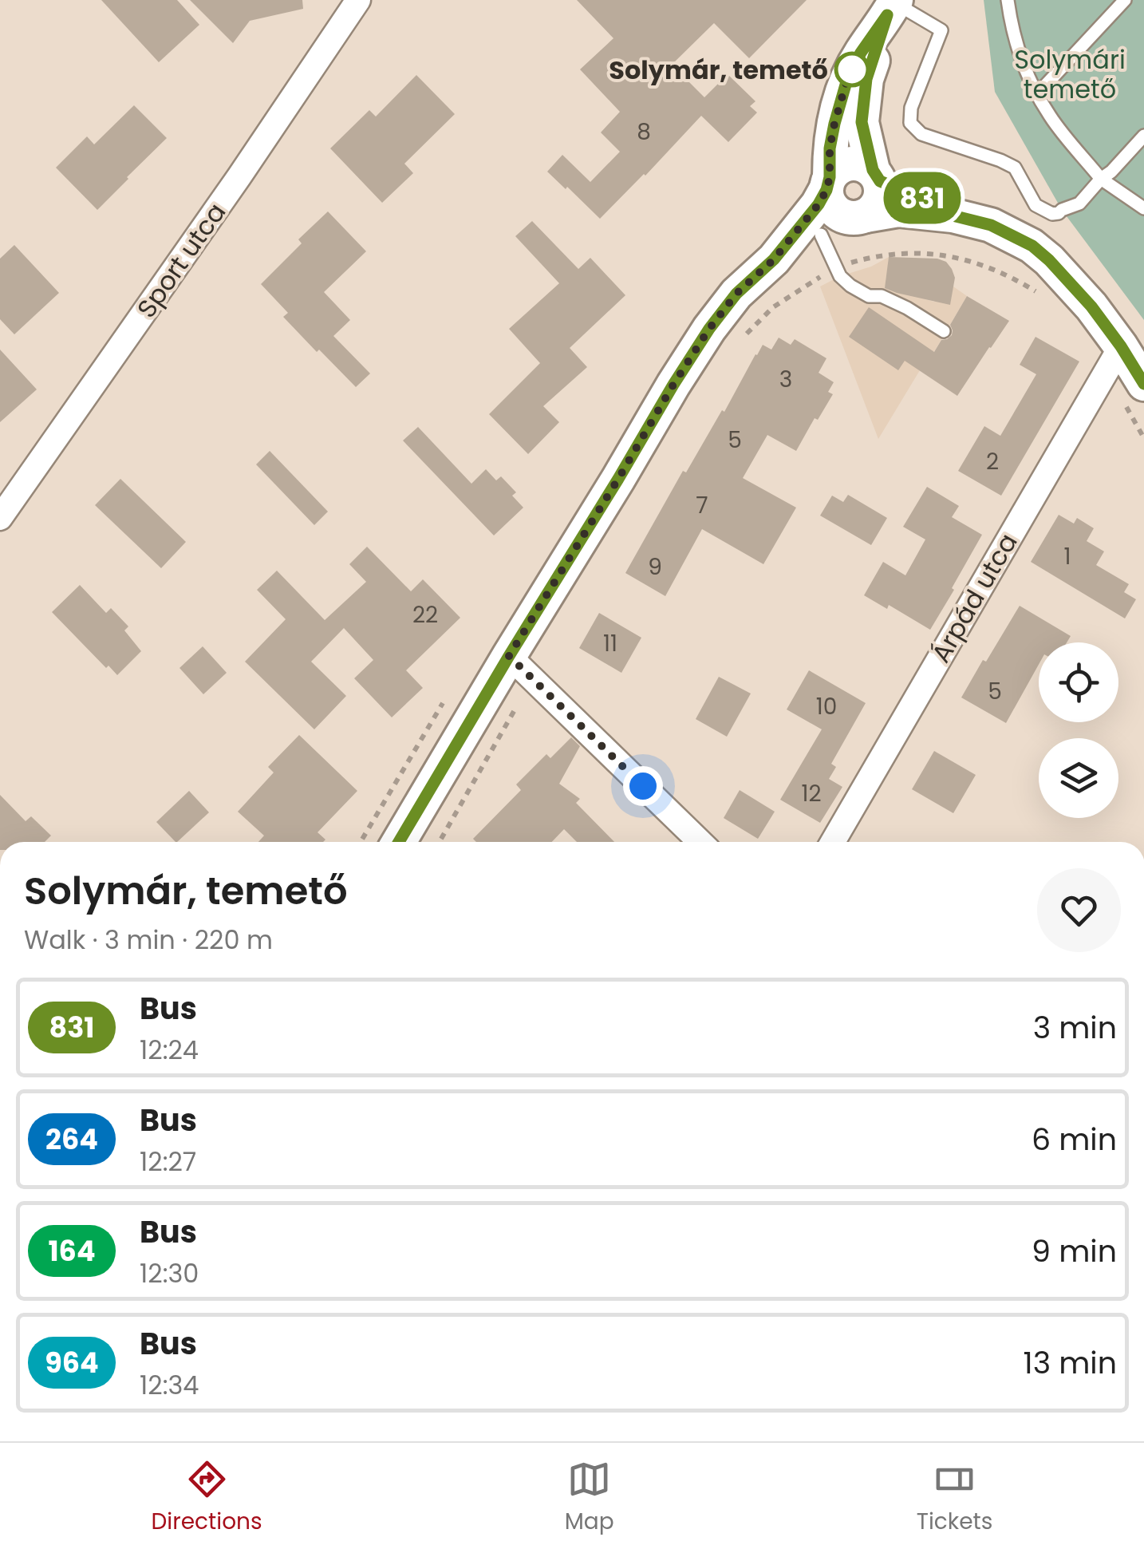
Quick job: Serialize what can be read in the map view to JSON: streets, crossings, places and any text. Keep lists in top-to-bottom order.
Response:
{
  "streets": {
    "street": ["Sport utca", "Árpád utca"]
  },
  "parks": ["Solymári temető"],
  "places": ["Solymár, temető"],
  "lines": ["bus line 831"],
  "house_numbers": [
    "8",
    "3",
    "5",
    "2",
    "7",
    "1",
    "9",
    "22",
    "11",
    "5",
    "10",
    "12"
  ],
  "page": {
    "on_map": "831",
    "heading": ["Solymár, temető", "Walk · 3 min · 220 m"],
    "list": [
      {
        "mark": "831",
        "name": "Bus",
        "note": "12:24",
        "value": "3 min"
      },
      {
        "mark": "264",
        "name": "Bus",
        "note": "12:27",
        "value": "6 min"
      },
      {
        "mark": "164",
        "name": "Bus",
        "note": "12:30",
        "value": "9 min"
      },
      {
        "mark": "964",
        "name": "Bus",
        "note": "12:34",
        "value": "13 min"
      }
    ],
    "tabs": ["Directions", "Map", "Tickets"]
  }
}
